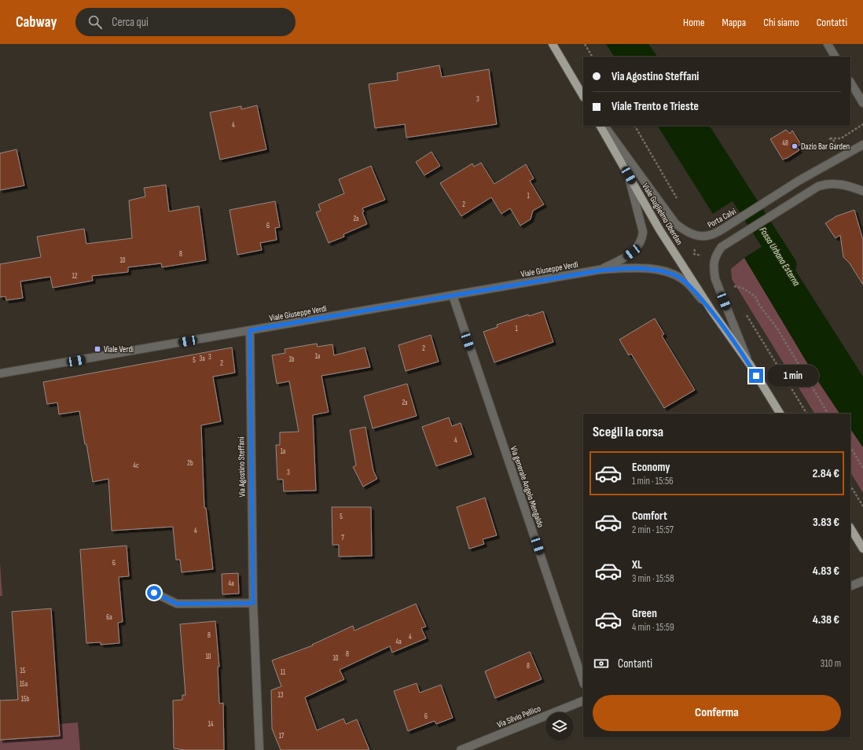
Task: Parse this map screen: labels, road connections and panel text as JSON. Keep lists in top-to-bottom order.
{
  "streets": {
    "main road": ["Viale Guglielmo Oberdan"],
    "street": [
      "Porta Calvi",
      "Viale Giuseppe Verdi",
      "Via Agostino Steffani",
      "Via generale Angelo Mengaldo",
      "Via Silvio Pellico"
    ]
  },
  "crossings": [
    ["Viale Guglielmo Oberdan", "Viale Giuseppe Verdi"],
    ["Viale Giuseppe Verdi", "Via Agostino Steffani"],
    ["Viale Giuseppe Verdi", "Via generale Angelo Mengaldo"]
  ],
  "water": ["Fossa Urbana Esterna"],
  "places": {
    "other": ["Dazio Bar Garden"],
    "transit": ["Viale Verdi"]
  },
  "house_numbers": [
    "3",
    "4",
    "48",
    "1",
    "2",
    "2a",
    "6",
    "8",
    "10",
    "12",
    "1",
    "2",
    "1a",
    "3",
    "3a",
    "1b",
    "5",
    "2",
    "2a",
    "4",
    "1a",
    "2b",
    "4c",
    "3",
    "5",
    "4",
    "7",
    "6",
    "4a",
    "6a",
    "8",
    "4",
    "4a",
    "8",
    "10",
    "10",
    "8",
    "15",
    "11",
    "15a",
    "13",
    "15b",
    "6",
    "14",
    "17"
  ],
  "page": {
    "header": "Cabway",
    "search": "Cerca qui",
    "nav": [
      "Home",
      "Mappa",
      "Chi siamo",
      "Contatti"
    ],
    "banner": ["Via Agostino Steffani", "Viale Trento e Trieste"],
    "bubble": "1 min",
    "heading": "Scegli la corsa",
    "list": [
      {
        "name": "Economy",
        "note": "1 min · 15:56",
        "value": "2.84 €"
      },
      {
        "name": "Comfort",
        "note": "2 min · 15:57",
        "value": "3.83 €"
      },
      {
        "name": "XL",
        "note": "3 min · 15:58",
        "value": "4.83 €"
      },
      {
        "name": "Green",
        "note": "4 min · 15:59",
        "value": "4.38 €"
      }
    ],
    "pay": ["Contanti", "310 m"],
    "buttons": "Conferma"
  }
}
